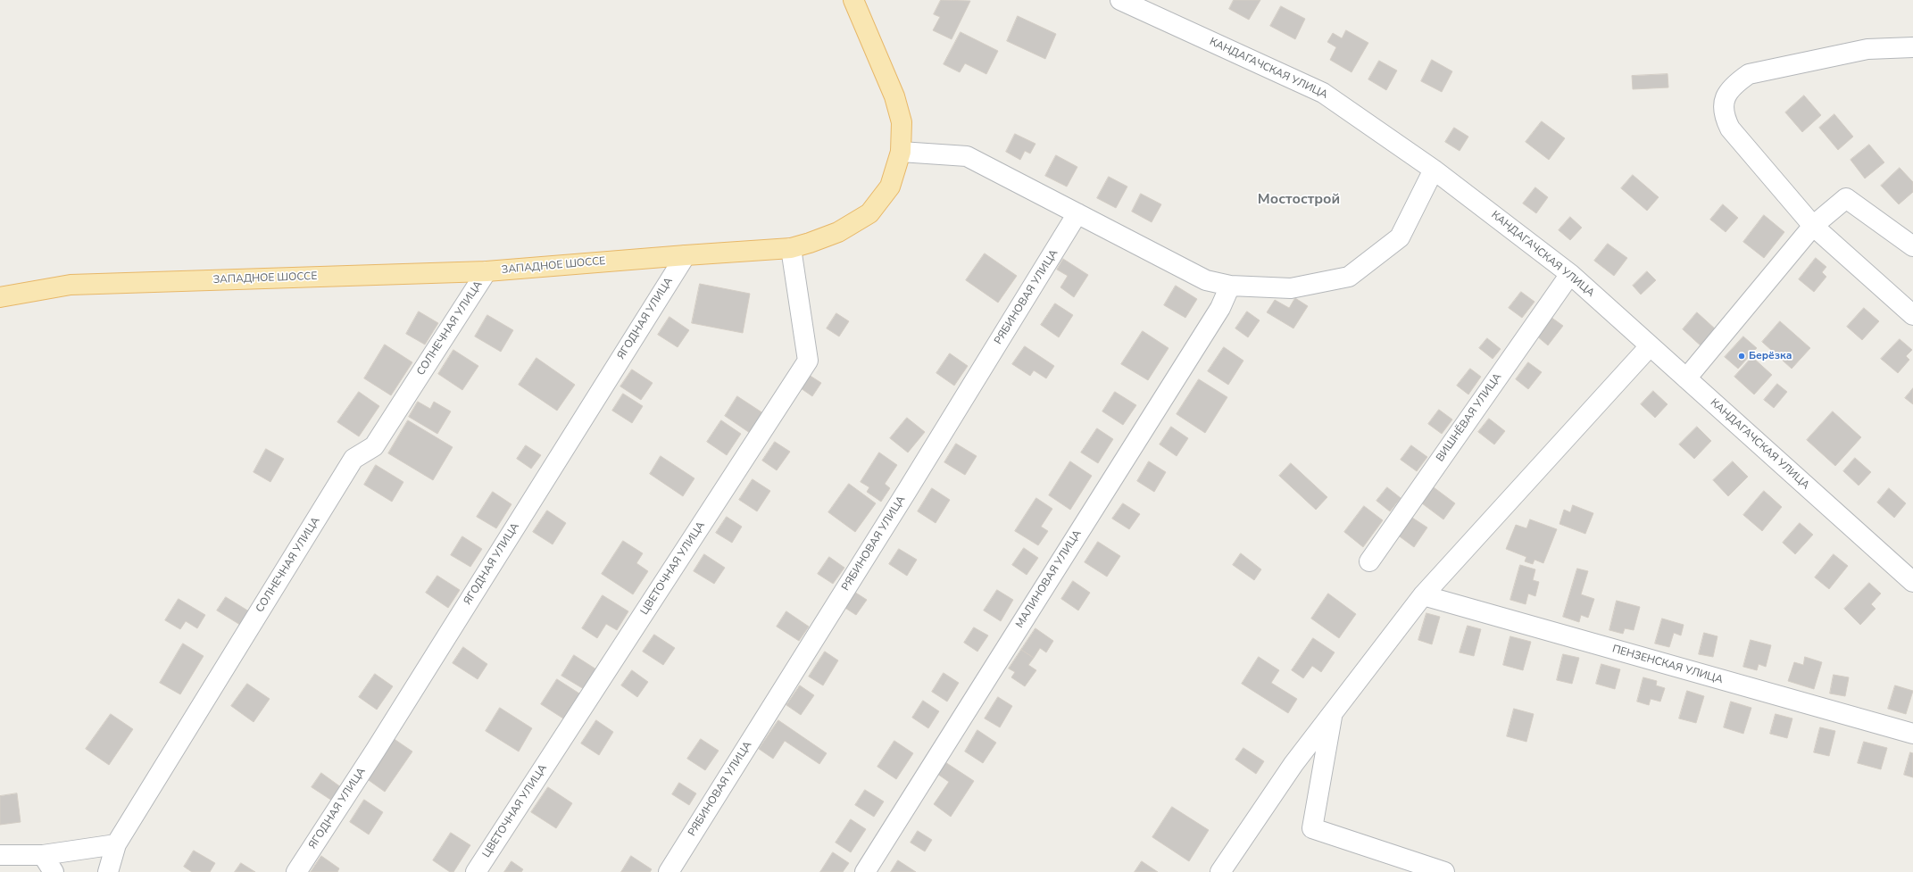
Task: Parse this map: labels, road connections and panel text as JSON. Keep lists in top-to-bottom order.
{
  "streets": {
    "main road": ["ЗАПАДНОЕ ШОССЕ"],
    "street": [
      "КАНДАГАЧСКАЯ УЛИЦА",
      "РЯБИНОВАЯ УЛИЦА",
      "ЯГОДНАЯ УЛИЦА",
      "СОЛНЕЧНАЯ УЛИЦА",
      "ВИШНЁВАЯ УЛИЦА",
      "ЦВЕТОЧНАЯ УЛИЦА",
      "МАЛИНОВАЯ УЛИЦА",
      "ПЕНЗЕНСКАЯ УЛИЦА"
    ]
  },
  "crossings": [
    ["КАНДАГАЧСКАЯ УЛИЦА", "ВИШНЁВАЯ УЛИЦА"],
    ["ЗАПАДНОЕ ШОССЕ", "ЯГОДНАЯ УЛИЦА"],
    ["ЗАПАДНОЕ ШОССЕ", "СОЛНЕЧНАЯ УЛИЦА"],
    ["ЗАПАДНОЕ ШОССЕ", "ЦВЕТОЧНАЯ УЛИЦА"]
  ],
  "districts": ["Мостострой"],
  "places": ["Берёзка"]
}
